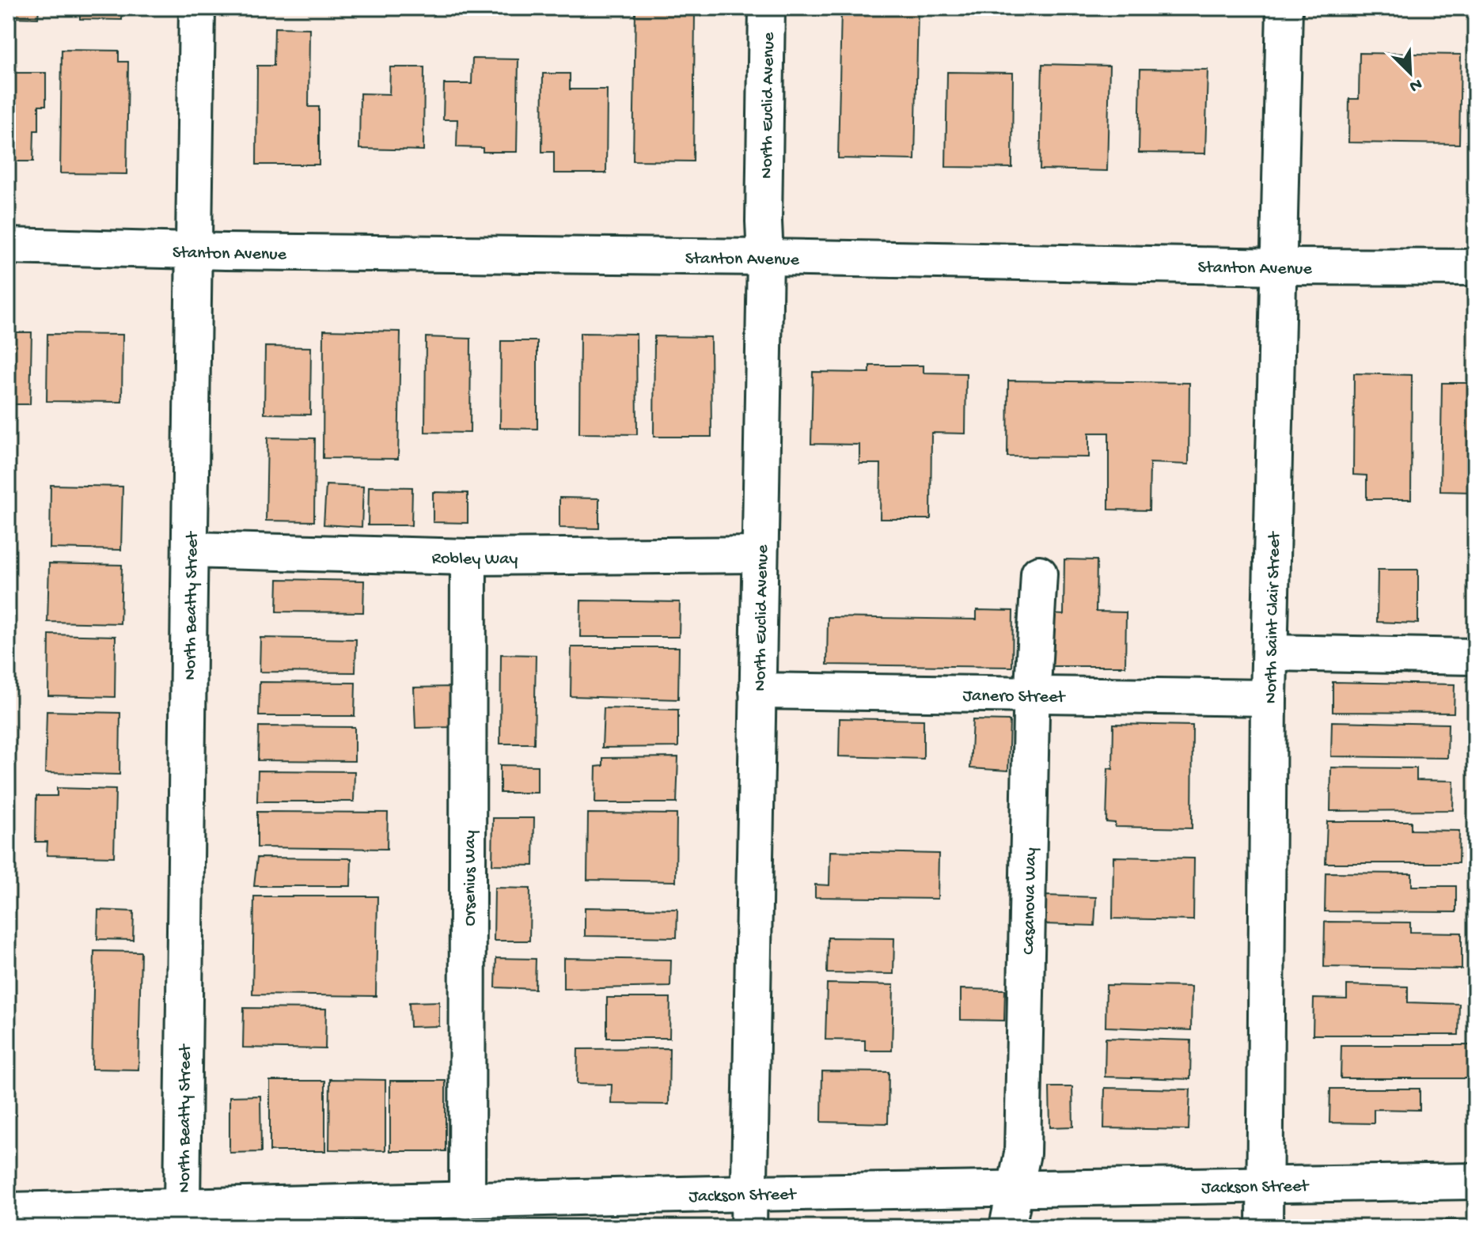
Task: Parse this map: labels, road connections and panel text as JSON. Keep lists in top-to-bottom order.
{
  "streets": {
    "street": [
      "North Euclid Avenue",
      "Stanton Avenue",
      "Robley Way",
      "North Beatty Street",
      "North Saint Clair Street",
      "Janero Street",
      "Orsenius Way",
      "Casanova Way",
      "Jackson Street"
    ]
  },
  "crossings": [
    ["North Euclid Avenue", "Stanton Avenue"],
    ["North Euclid Avenue", "Robley Way"],
    ["North Euclid Avenue", "Janero Street"],
    ["North Euclid Avenue", "Jackson Street"],
    ["Stanton Avenue", "North Beatty Street"],
    ["Stanton Avenue", "North Saint Clair Street"],
    ["Robley Way", "North Beatty Street"],
    ["Robley Way", "Orsenius Way"],
    ["North Beatty Street", "Jackson Street"],
    ["North Saint Clair Street", "Janero Street"],
    ["North Saint Clair Street", "Jackson Street"],
    ["Janero Street", "Casanova Way"],
    ["Orsenius Way", "Jackson Street"],
    ["Casanova Way", "Jackson Street"]
  ],
  "north": "bottom right"
}
